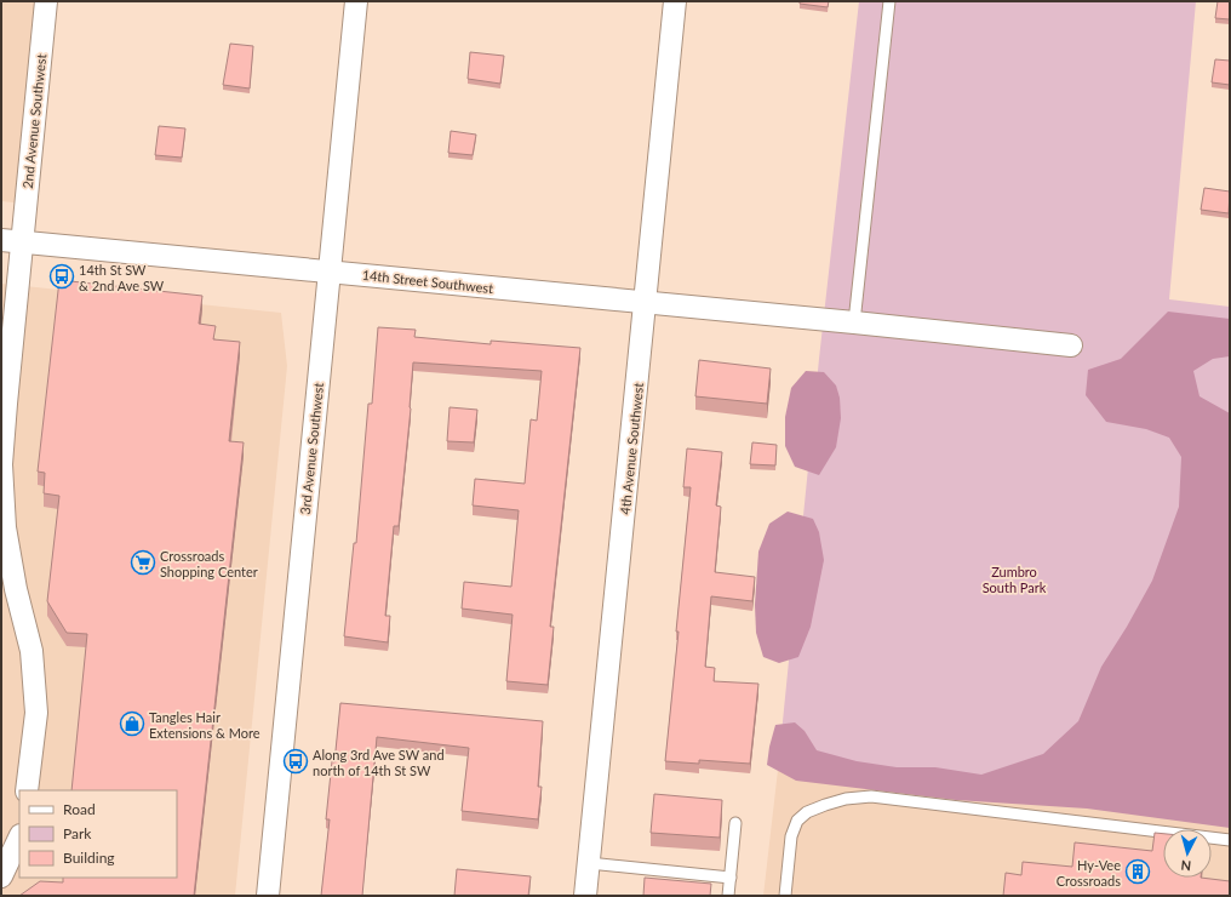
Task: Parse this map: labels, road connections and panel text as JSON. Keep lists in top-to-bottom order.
{
  "streets": {
    "street": [
      "2nd Avenue Southwest",
      "14th Street Southwest",
      "3rd Avenue Southwest",
      "4th Avenue Southwest"
    ]
  },
  "crossings": [
    ["2nd Avenue Southwest", "14th Street Southwest"],
    ["14th Street Southwest", "3rd Avenue Southwest"],
    ["14th Street Southwest", "4th Avenue Southwest"]
  ],
  "parks": ["Zumbro South Park"],
  "places": {
    "bus stop": ["14th St SW & 2nd Ave SW", "Along 3rd Ave SW and north of 14th St SW"],
    "supermarket": ["Crossroads Shopping Center"],
    "shop": ["Tangles Hair Extensions & More"],
    "building": ["Hy-Vee Crossroads"]
  },
  "legend": ["Road", "Park", "Building"],
  "north": "bottom"
}
